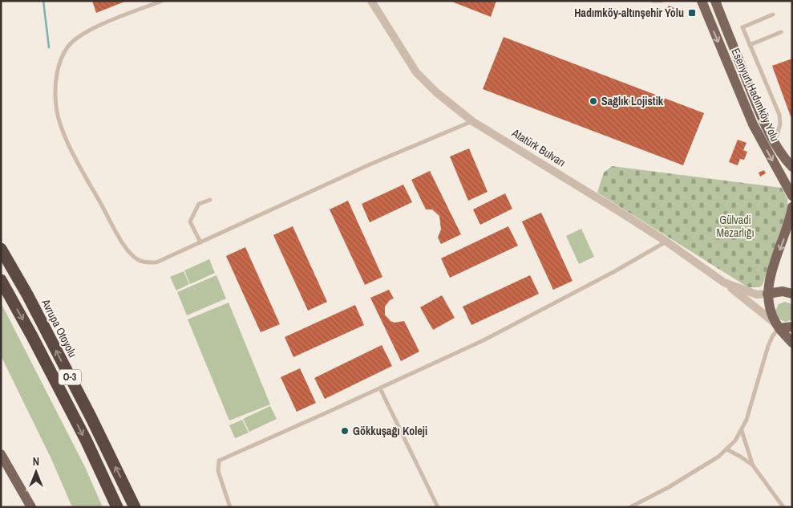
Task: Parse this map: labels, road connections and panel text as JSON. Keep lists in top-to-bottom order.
{
  "streets": {
    "highway": ["Avrupa Otoyolu", "O-3"],
    "main road": ["Esenyurt Hadımköy Yolu", "Atatürk Bulvarı"]
  },
  "parks": ["Gülvadi Mezarlığı"],
  "places": {
    "transit": ["Hadımköy-altınşehir Yolu"],
    "other": ["Sağlık Lojistik", "Gökkuşağı Koleji"]
  },
  "north": "top"
}
